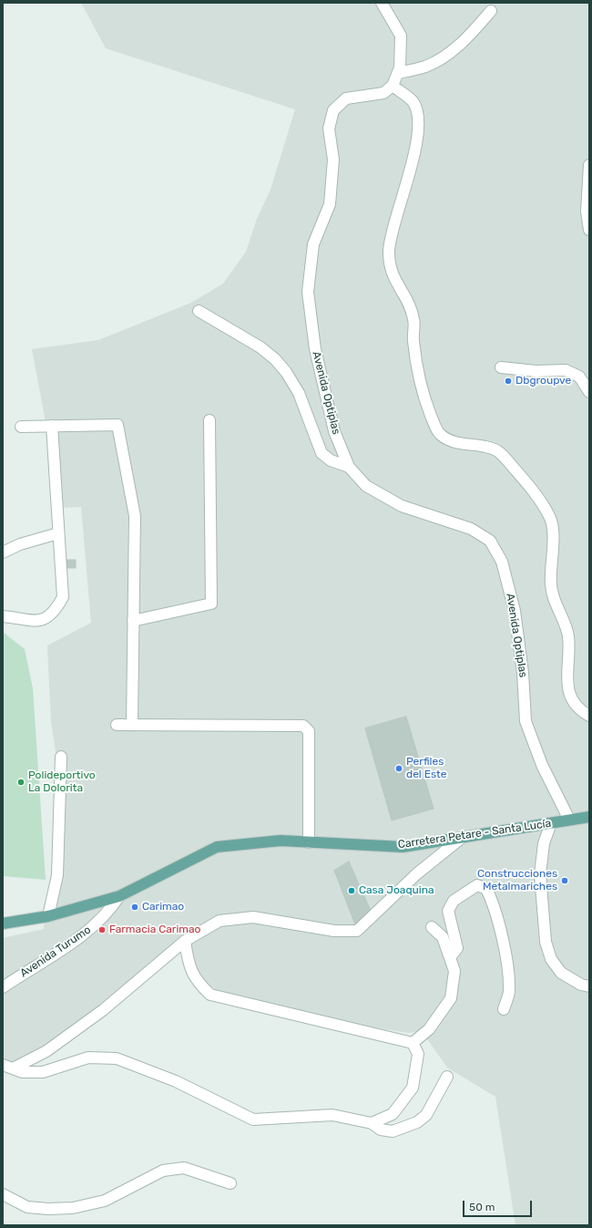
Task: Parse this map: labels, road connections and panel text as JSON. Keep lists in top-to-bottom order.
{
  "streets": {
    "main road": ["Carretera Petare - Santa Lucía"],
    "street": ["Avenida Optiplas", "Avenida Turumo"]
  },
  "crossings": [
    ["Avenida Optiplas", "Carretera Petare - Santa Lucía"],
    ["Carretera Petare - Santa Lucía", "Avenida Turumo"]
  ],
  "places": [
    "Dbgroupve",
    "Perfiles del Este",
    "Polideportivo La Dolorita",
    "Construcciones Metalmariches",
    "Casa Joaquina",
    "Carimao",
    "Farmacia Carimao"
  ],
  "scale_bar": "50 m"
}
